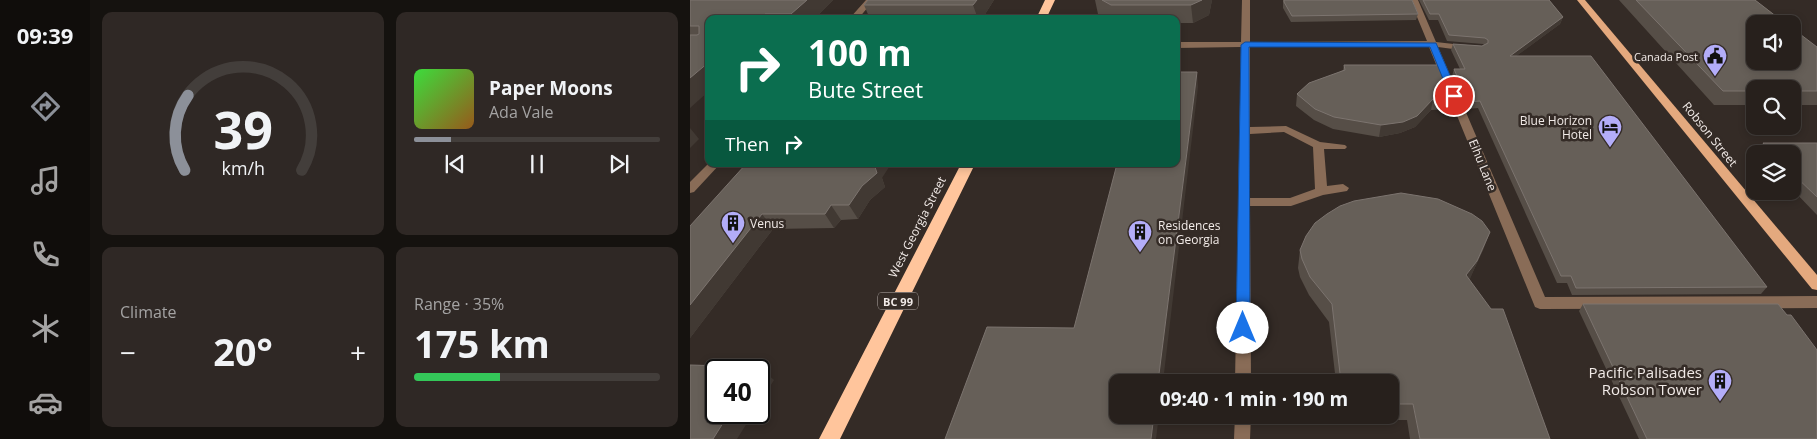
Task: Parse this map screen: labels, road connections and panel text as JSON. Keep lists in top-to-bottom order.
{
  "streets": {
    "highway": ["West Georgia Street", "BC 99"],
    "main road": ["Robson Street"],
    "street": ["Eihu Lane"]
  },
  "places": {
    "public building": ["Canada Post"],
    "hotel": ["Blue Horizon Hotel"],
    "building": ["Venus", "Residences on Georgia", "Pacific Palisades Robson Tower"]
  },
  "page": {
    "tabs": "09:39",
    "turn": ["100 m", "Bute Street"],
    "song": ["Paper Moons", "Ada Vale"],
    "then": "Then",
    "tile": [
      "Climate",
      ["Range · 35%", "175 km"]
    ],
    "heat": ["−", "20°", "+"],
    "limit": "40",
    "trip": "09:40 · 1 min · 190 m",
    "gauge": ["39", "km/h"]
  }
}
